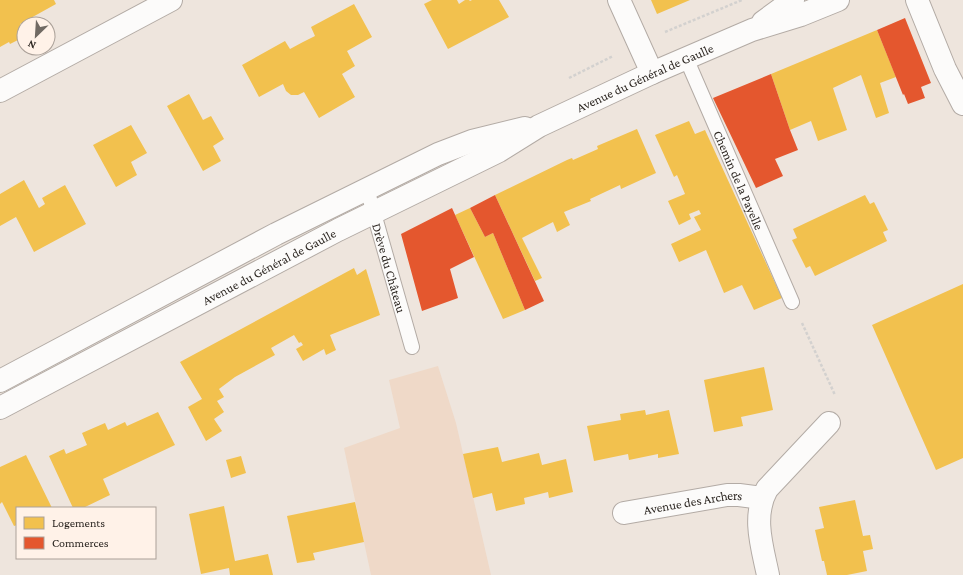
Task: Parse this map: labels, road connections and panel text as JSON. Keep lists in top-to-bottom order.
{
  "streets": {
    "main road": ["Avenue du Général de Gaulle", "Avenue des Archers"],
    "lane": ["Chemin de la Payelle", "Drève du Château"]
  },
  "crossings": [
    ["Avenue du Général de Gaulle", "Chemin de la Payelle"],
    ["Avenue du Général de Gaulle", "Drève du Château"]
  ],
  "legend": ["Logements", "Commerces"],
  "north": "bottom left"
}
